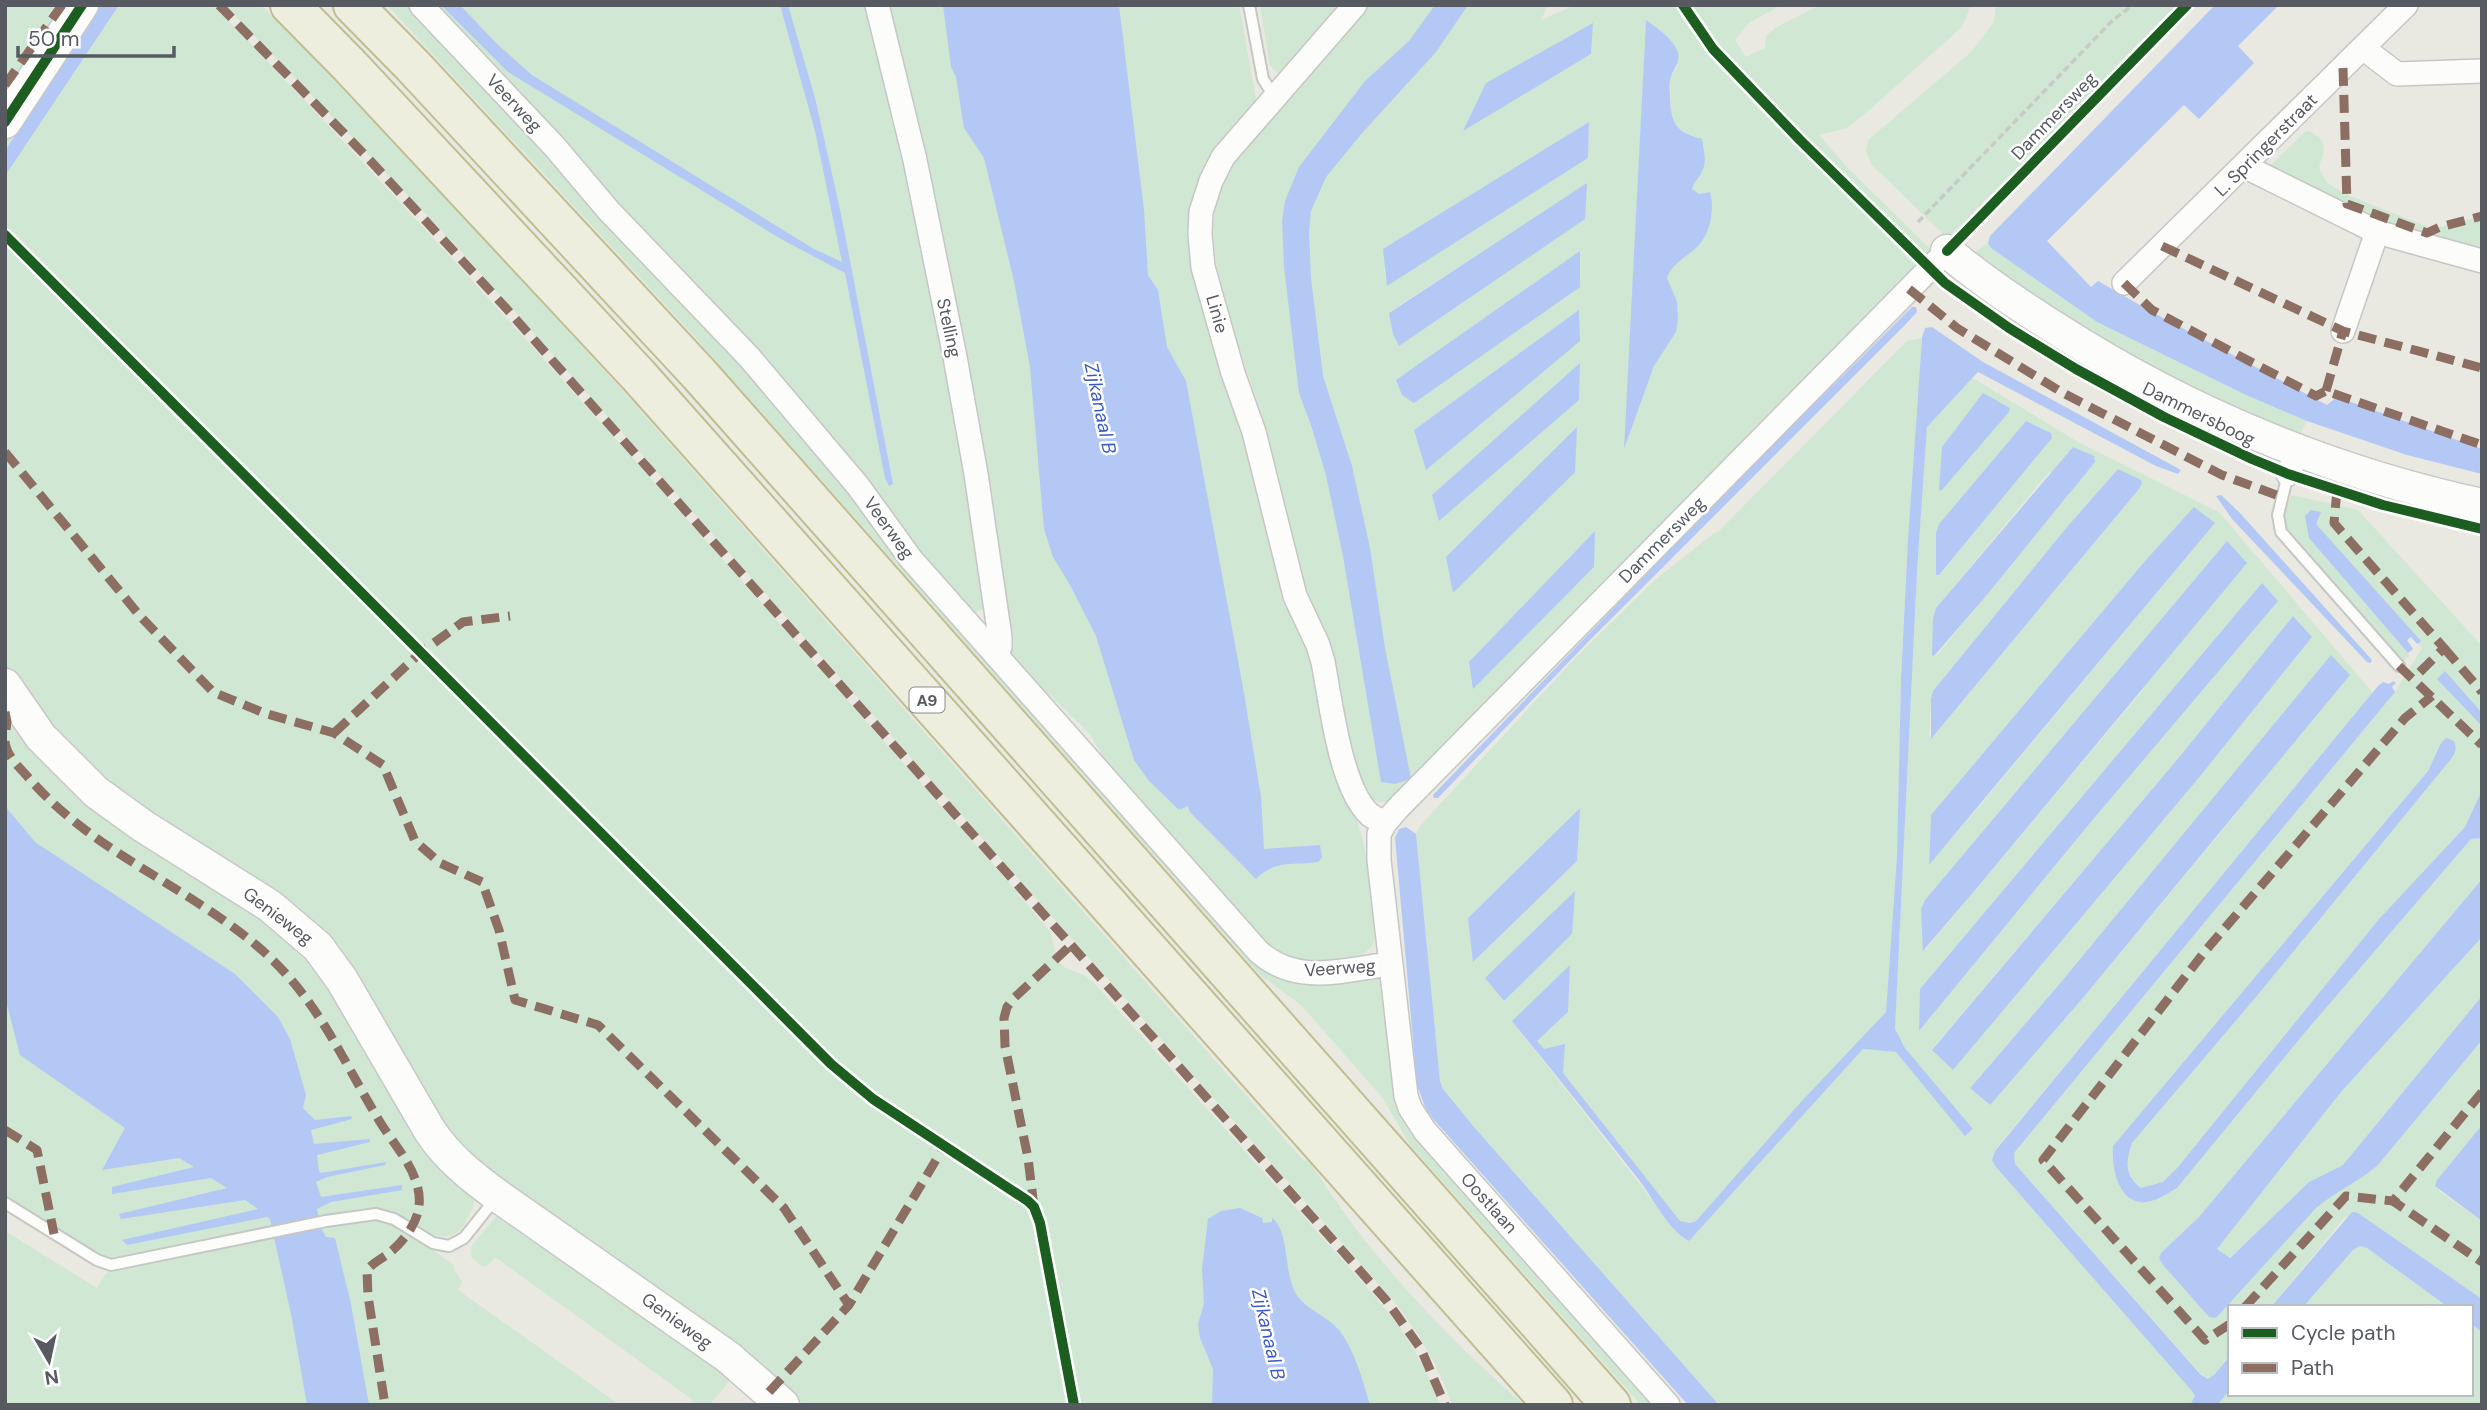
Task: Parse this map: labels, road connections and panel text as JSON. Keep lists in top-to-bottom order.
{
  "streets": {
    "highway": ["A9"],
    "street": [
      "Veerweg",
      "Dammersweg",
      "L. Springerstraat",
      "Linie",
      "Stelling",
      "Dammersboog",
      "Genieweg",
      "Oostlaan"
    ]
  },
  "crossings": [
    ["Veerweg", "Stelling"],
    ["Veerweg", "Oostlaan"],
    ["Dammersweg", "Linie"],
    ["Dammersweg", "Dammersboog"]
  ],
  "water": ["Zijkanaal B"],
  "legend": ["Cycle path", "Path"],
  "scale_bar": "50 m",
  "north": "bottom"
}
